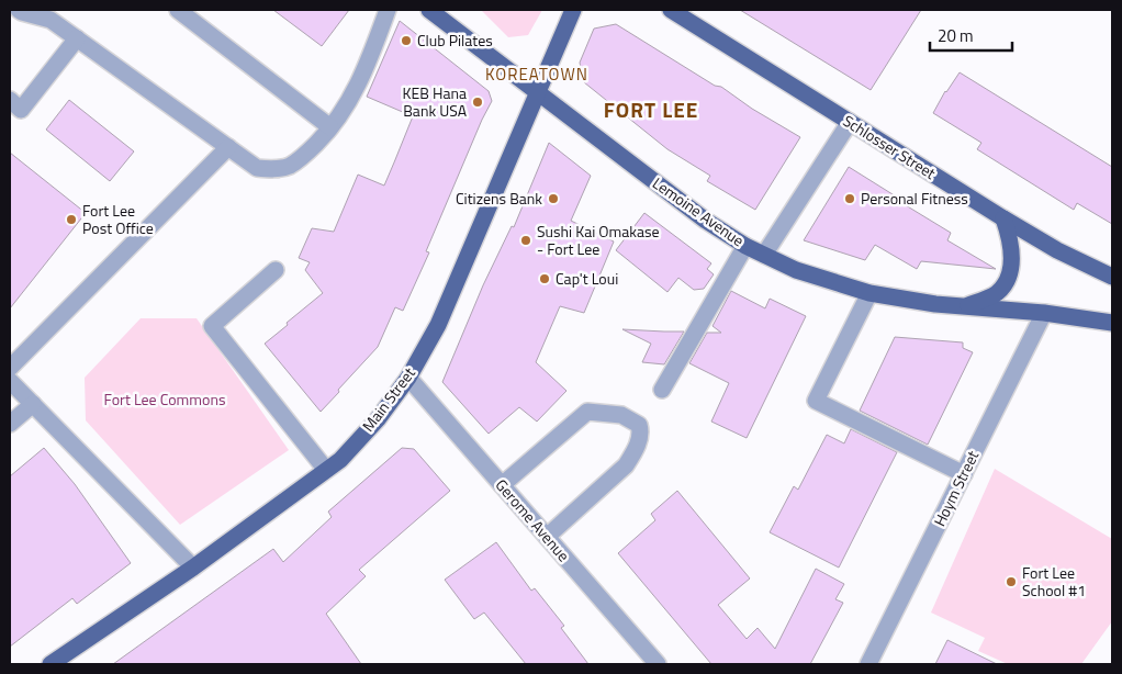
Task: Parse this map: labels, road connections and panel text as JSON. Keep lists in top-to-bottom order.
{
  "streets": {
    "main road": ["Schlosser Street", "Lemoine Avenue", "Main Street"],
    "street": ["Hoym Street", "Gerome Avenue"]
  },
  "crossings": [
    ["Lemoine Avenue", "Main Street"],
    ["Lemoine Avenue", "Hoym Street"],
    ["Main Street", "Gerome Avenue"]
  ],
  "districts": ["KOREATOWN", "FORT LEE"],
  "parks": ["Fort Lee Commons"],
  "places": [
    "Club Pilates",
    "KEB Hana Bank USA",
    "Citizens Bank",
    "Personal Fitness",
    "Fort Lee Post Office",
    "Sushi Kai Omakase - Fort Lee",
    "Cap't Loui",
    "Fort Lee School #1"
  ],
  "scale_bar": "20 m"
}
